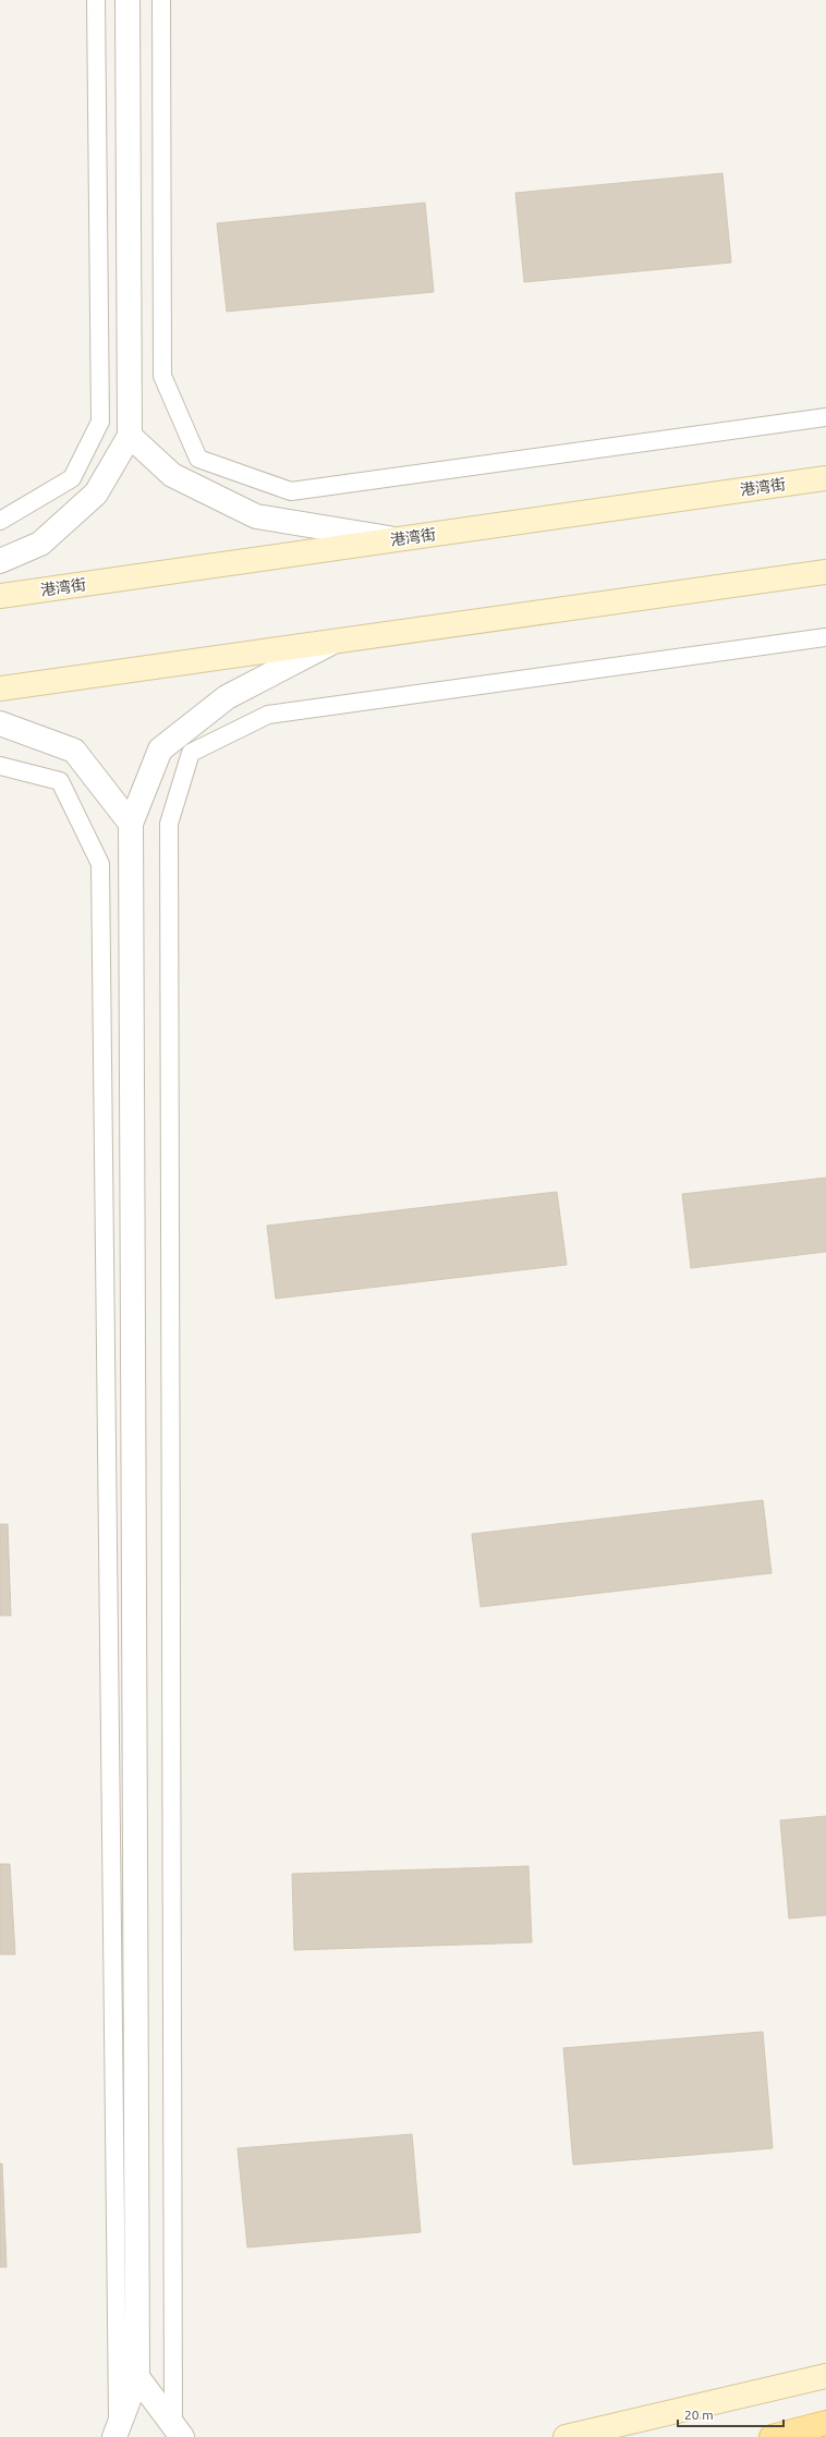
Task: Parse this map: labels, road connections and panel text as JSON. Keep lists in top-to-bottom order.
{
  "streets": {
    "street": ["港湾街"]
  },
  "scale_bar": "20 m"
}
